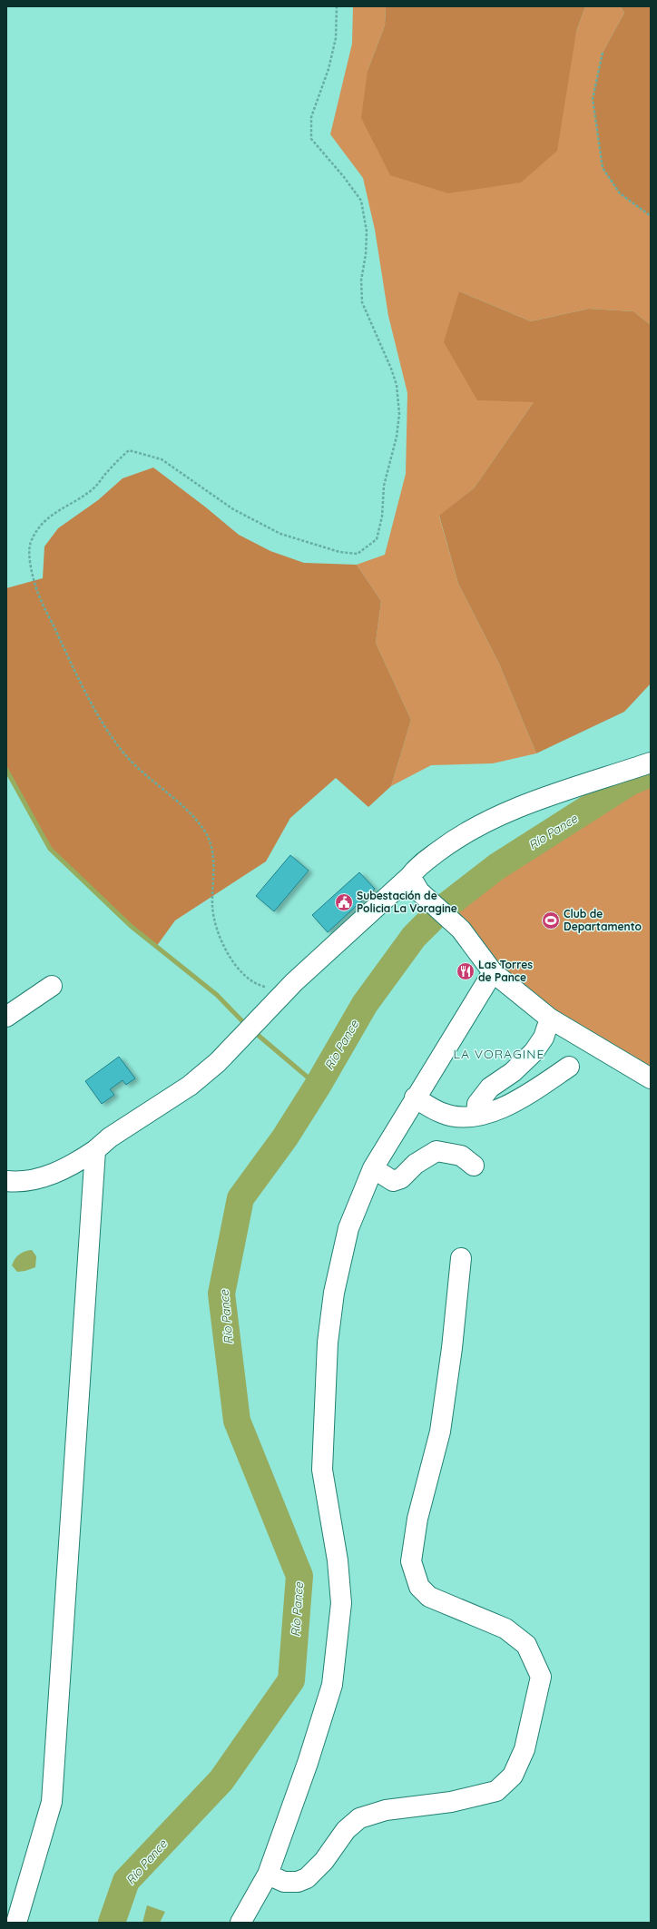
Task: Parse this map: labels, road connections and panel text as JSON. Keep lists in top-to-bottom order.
{
  "districts": ["LA VORAGINE"],
  "water": ["Río Pance"],
  "places": {
    "public building": ["Subestación de Policia La Voragine"],
    "sports": ["Club de Departamento"],
    "restaurant": ["Las Torres de Pance"]
  }
}
